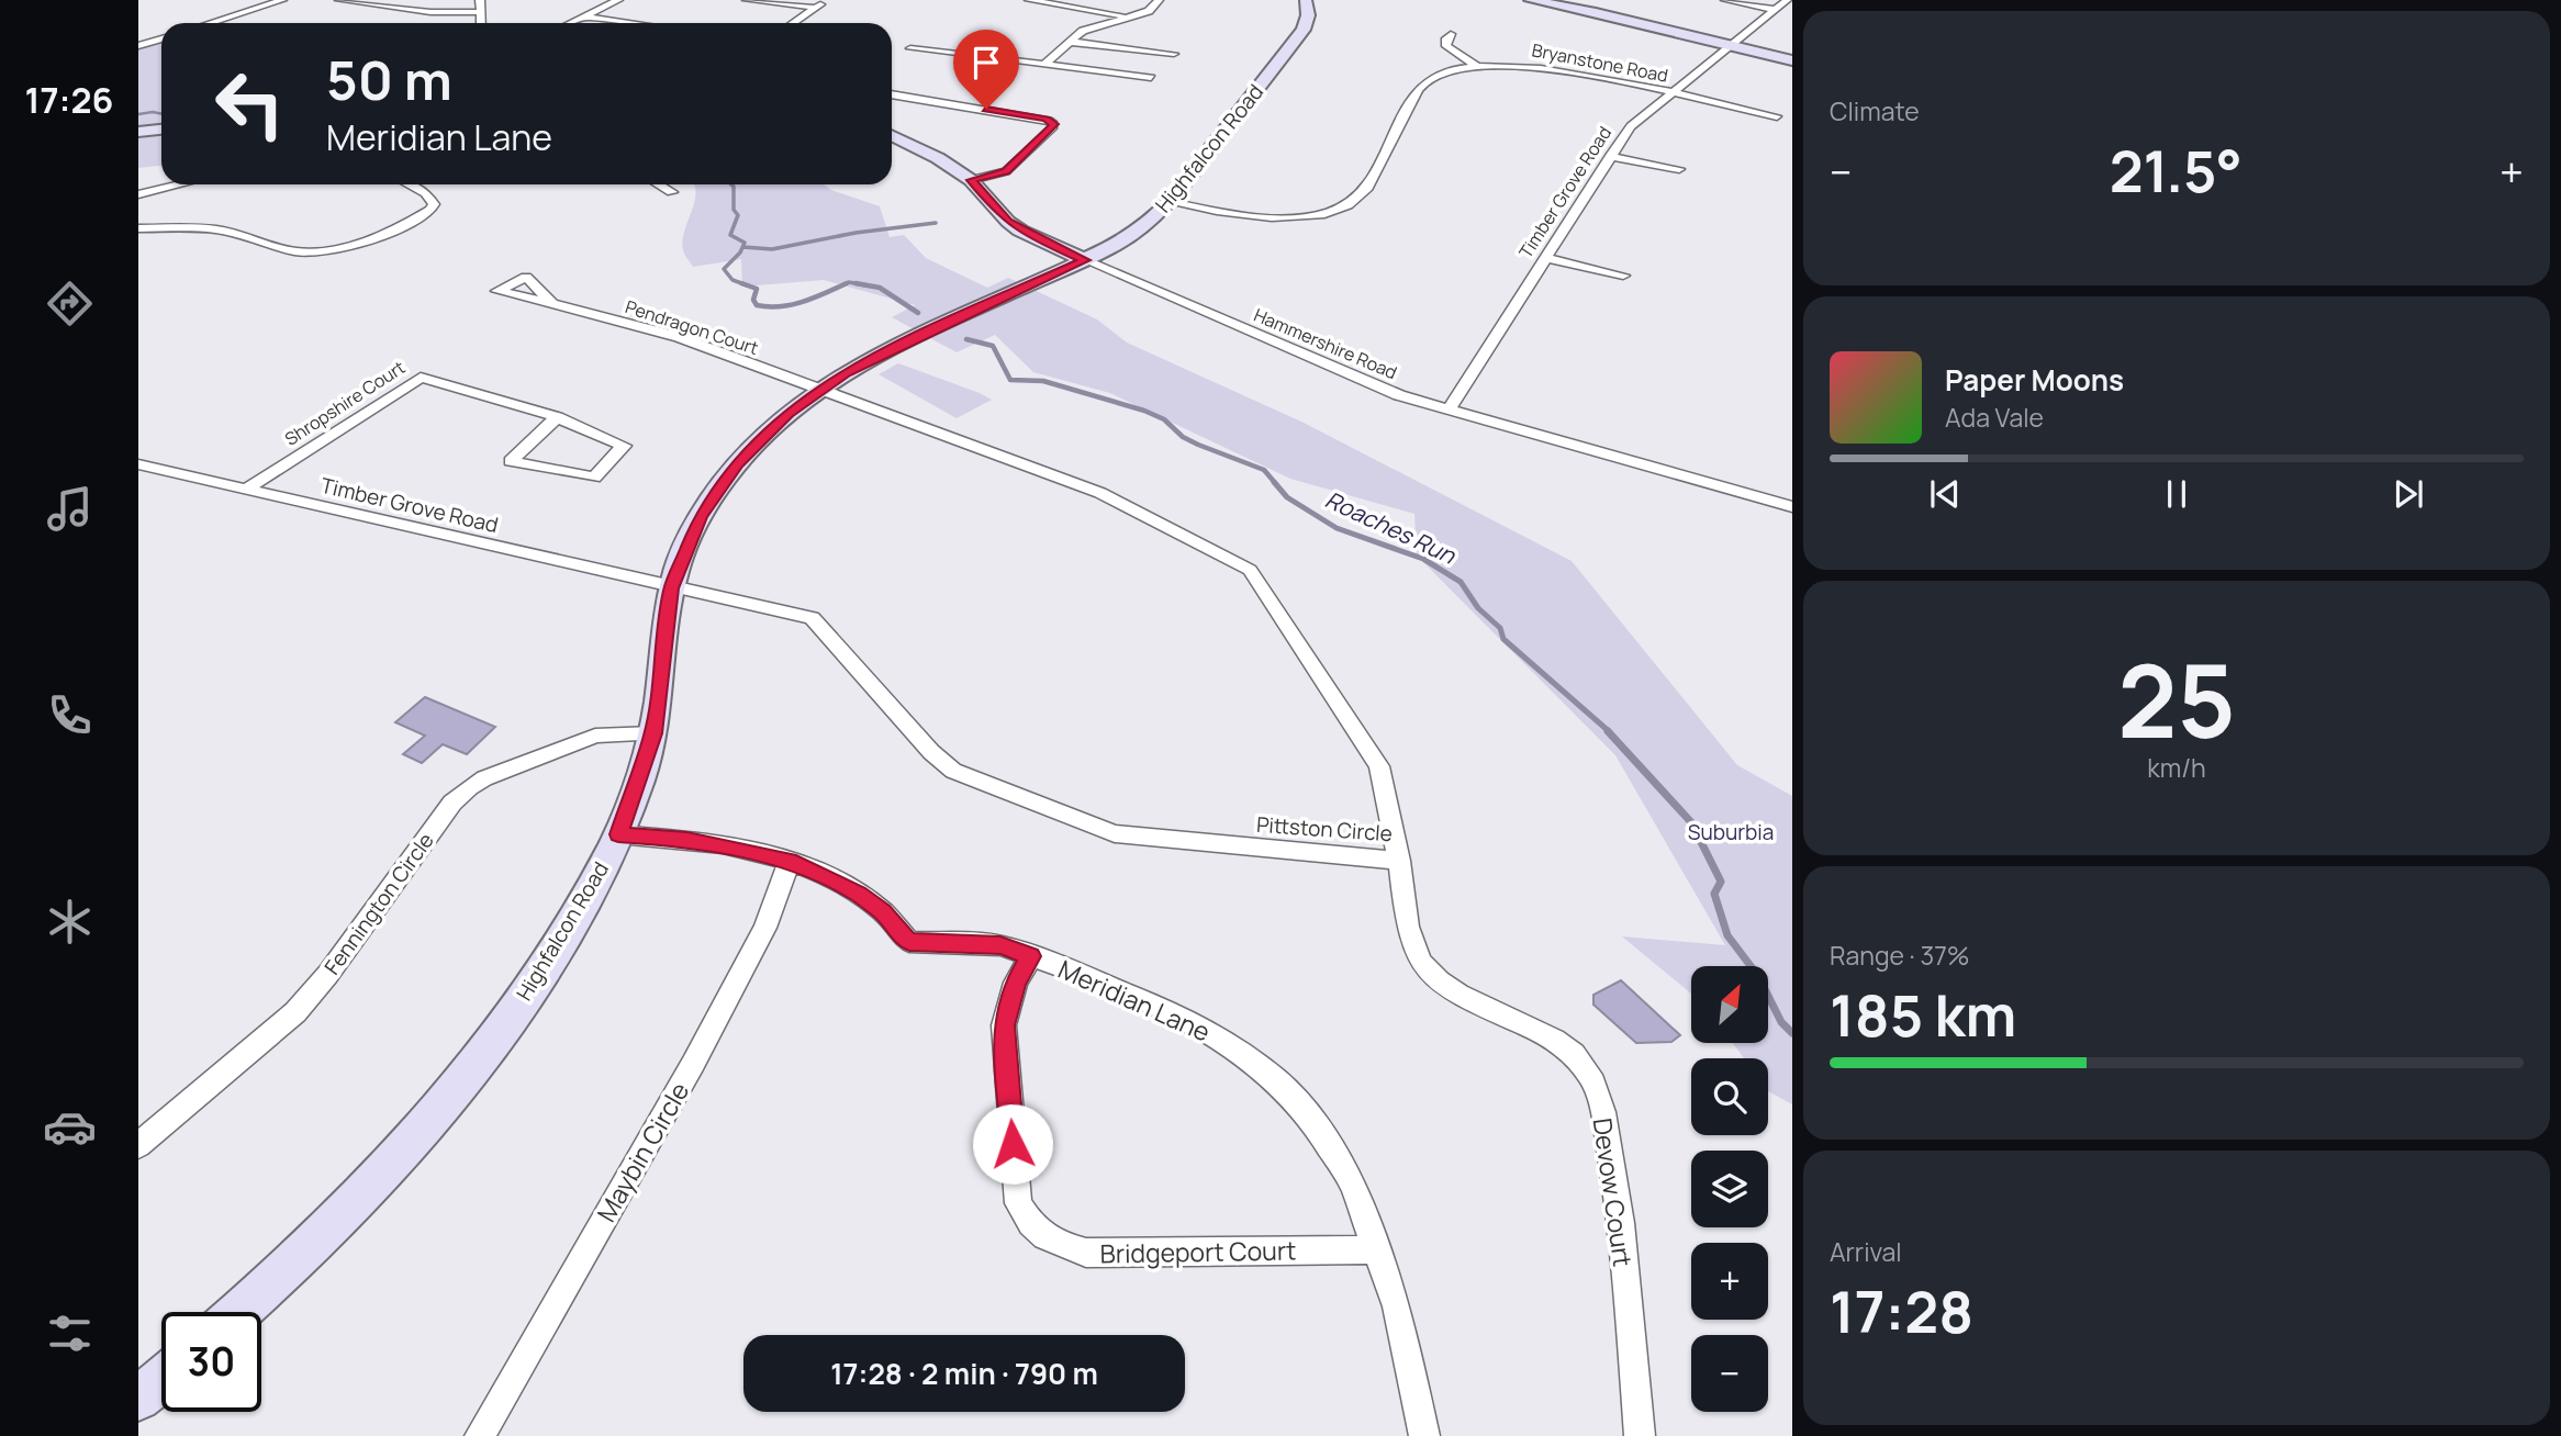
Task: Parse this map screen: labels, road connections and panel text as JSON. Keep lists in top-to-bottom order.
{
  "streets": {
    "street": [
      "Bryanstone Road",
      "Highfalcon Road",
      "Timber Grove Road",
      "Pendragon Court",
      "Hammershire Road",
      "Shropshire Court",
      "Pittston Circle",
      "Fennington Circle",
      "Meridian Lane",
      "Maybin Circle",
      "Devow Court",
      "Bridgeport Court"
    ]
  },
  "crossings": [
    ["Bryanstone Road", "Highfalcon Road"],
    ["Bryanstone Road", "Timber Grove Road"],
    ["Highfalcon Road", "Timber Grove Road"],
    ["Highfalcon Road", "Pendragon Court"],
    ["Highfalcon Road", "Hammershire Road"],
    ["Highfalcon Road", "Pittston Circle"],
    ["Highfalcon Road", "Fennington Circle"],
    ["Highfalcon Road", "Meridian Lane"],
    ["Timber Grove Road", "Hammershire Road"],
    ["Timber Grove Road", "Shropshire Court"],
    ["Timber Grove Road", "Pittston Circle"],
    ["Pendragon Court", "Pittston Circle"],
    ["Pittston Circle", "Devow Court"],
    ["Meridian Lane", "Maybin Circle"],
    ["Meridian Lane", "Bridgeport Court"]
  ],
  "water": ["Roaches Run"],
  "parks": ["Suburbia"],
  "north": "top right",
  "page": {
    "tabs": "17:26",
    "tile": [
      "Climate",
      ["25", "km/h"],
      ["Range · 37%", "185 km"],
      ["Arrival", "17:28"]
    ],
    "turn": ["50 m", "Meridian Lane"],
    "heat": ["−", "21.5°", "+"],
    "song": ["Paper Moons", "Ada Vale"],
    "map_buttons": ["+", "−"],
    "limit": "30",
    "trip": "17:28 · 2 min · 790 m"
  }
}
